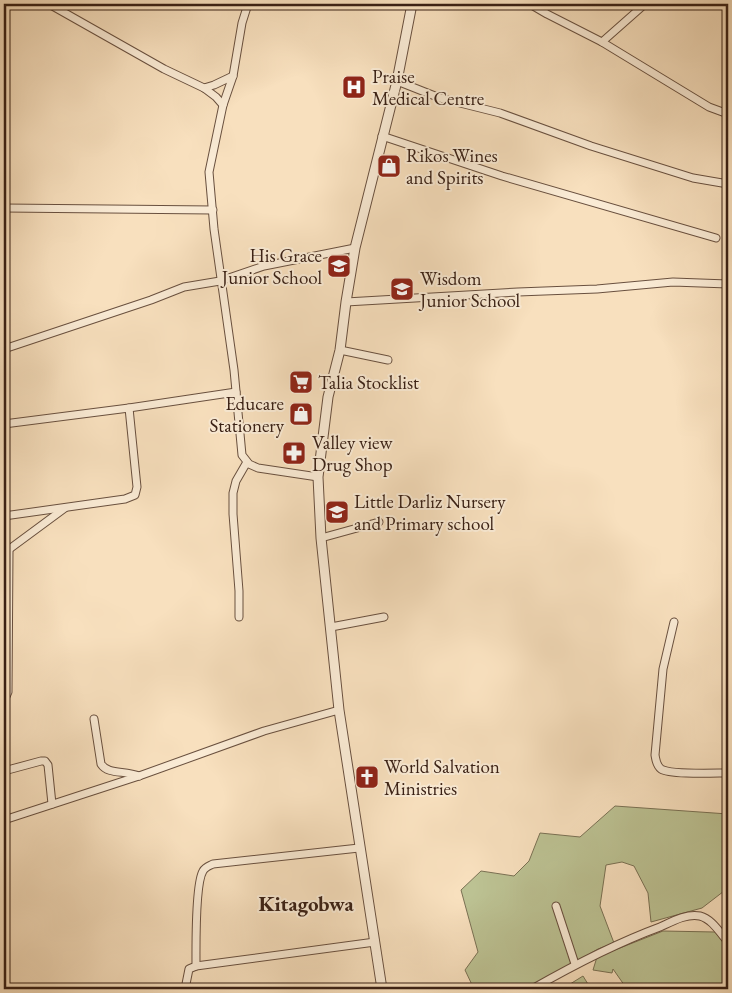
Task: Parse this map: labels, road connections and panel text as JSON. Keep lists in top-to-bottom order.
{
  "districts": ["Kitagobwa"],
  "places": {
    "hospital": ["Praise Medical Centre"],
    "shop": ["Rikos Wines and Spirits", "Educare Stationery"],
    "school or university": ["His Grace Junior School", "Wisdom Junior School", "Little Darliz Nursery and Primary school"],
    "supermarket": ["Talia Stocklist"],
    "pharmacy": ["Valley view Drug Shop"],
    "church": ["World Salvation Ministries"]
  }
}
